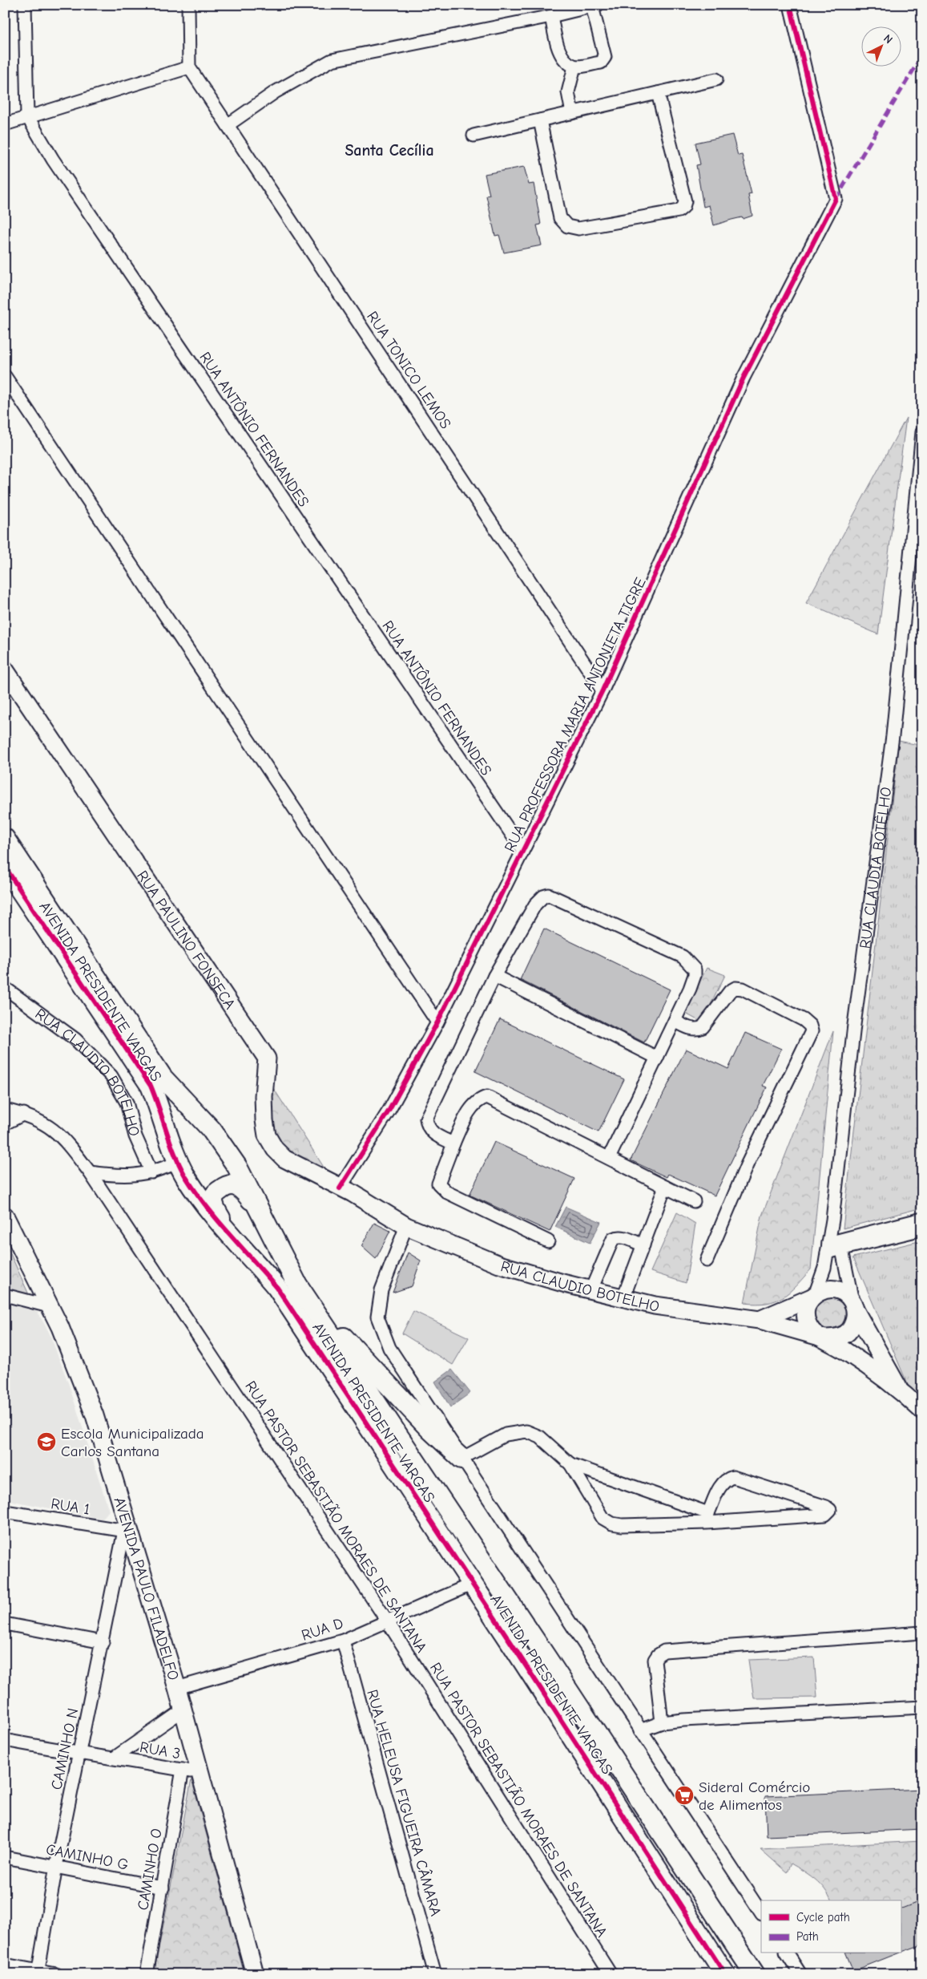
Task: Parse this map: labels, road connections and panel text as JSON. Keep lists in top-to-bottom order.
{
  "streets": {
    "main road": ["AVENIDA PRESIDENTE VARGAS"],
    "street": [
      "RUA TONICO LEMOS",
      "RUA ANTÔNIO FERNANDES",
      "RUA PROFESSORA MARIA ANTONIETA TIGRE",
      "RUA CLÁUDIA BOTÊLHO",
      "RUA PAULINO FONSECA",
      "RUA CLAUDIO BOTELHO",
      "RUA 1",
      "RUA PASTOR SEBASTIÃO MORAES DE SANTANA",
      "AVENIDA PAULO FILADELFO",
      "RUA D",
      "CAMINHO N",
      "RUA 3",
      "RUA HELEUSA FIGUEIRA CÂMARA",
      "CAMINHO G",
      "CAMINHO O"
    ]
  },
  "crossings": [
    ["RUA TONICO LEMOS", "RUA PROFESSORA MARIA ANTONIETA TIGRE"],
    ["RUA ANTÔNIO FERNANDES", "RUA PROFESSORA MARIA ANTONIETA TIGRE"],
    ["RUA PROFESSORA MARIA ANTONIETA TIGRE", "RUA PAULINO FONSECA"],
    ["RUA PROFESSORA MARIA ANTONIETA TIGRE", "RUA CLAUDIO BOTELHO"],
    ["RUA CLÁUDIA BOTÊLHO", "RUA CLAUDIO BOTELHO"],
    ["RUA PAULINO FONSECA", "RUA CLAUDIO BOTELHO"],
    ["AVENIDA PRESIDENTE VARGAS", "RUA D"],
    ["RUA 1", "AVENIDA PAULO FILADELFO"],
    ["RUA 1", "CAMINHO N"],
    ["RUA PASTOR SEBASTIÃO MORAES DE SANTANA", "RUA D"],
    ["AVENIDA PAULO FILADELFO", "RUA D"],
    ["AVENIDA PAULO FILADELFO", "CAMINHO N"],
    ["AVENIDA PAULO FILADELFO", "RUA 3"],
    ["RUA D", "RUA HELEUSA FIGUEIRA CÂMARA"],
    ["CAMINHO N", "RUA 3"],
    ["CAMINHO N", "CAMINHO G"],
    ["RUA 3", "CAMINHO O"],
    ["CAMINHO G", "CAMINHO O"]
  ],
  "districts": ["Santa Cecília"],
  "places": {
    "school or university": ["Escola Municipalizada Carlos Santana"],
    "supermarket": ["Sideral Comércio de Alimentos"]
  },
  "legend": ["Cycle path", "Path"],
  "north": "top right"
}
